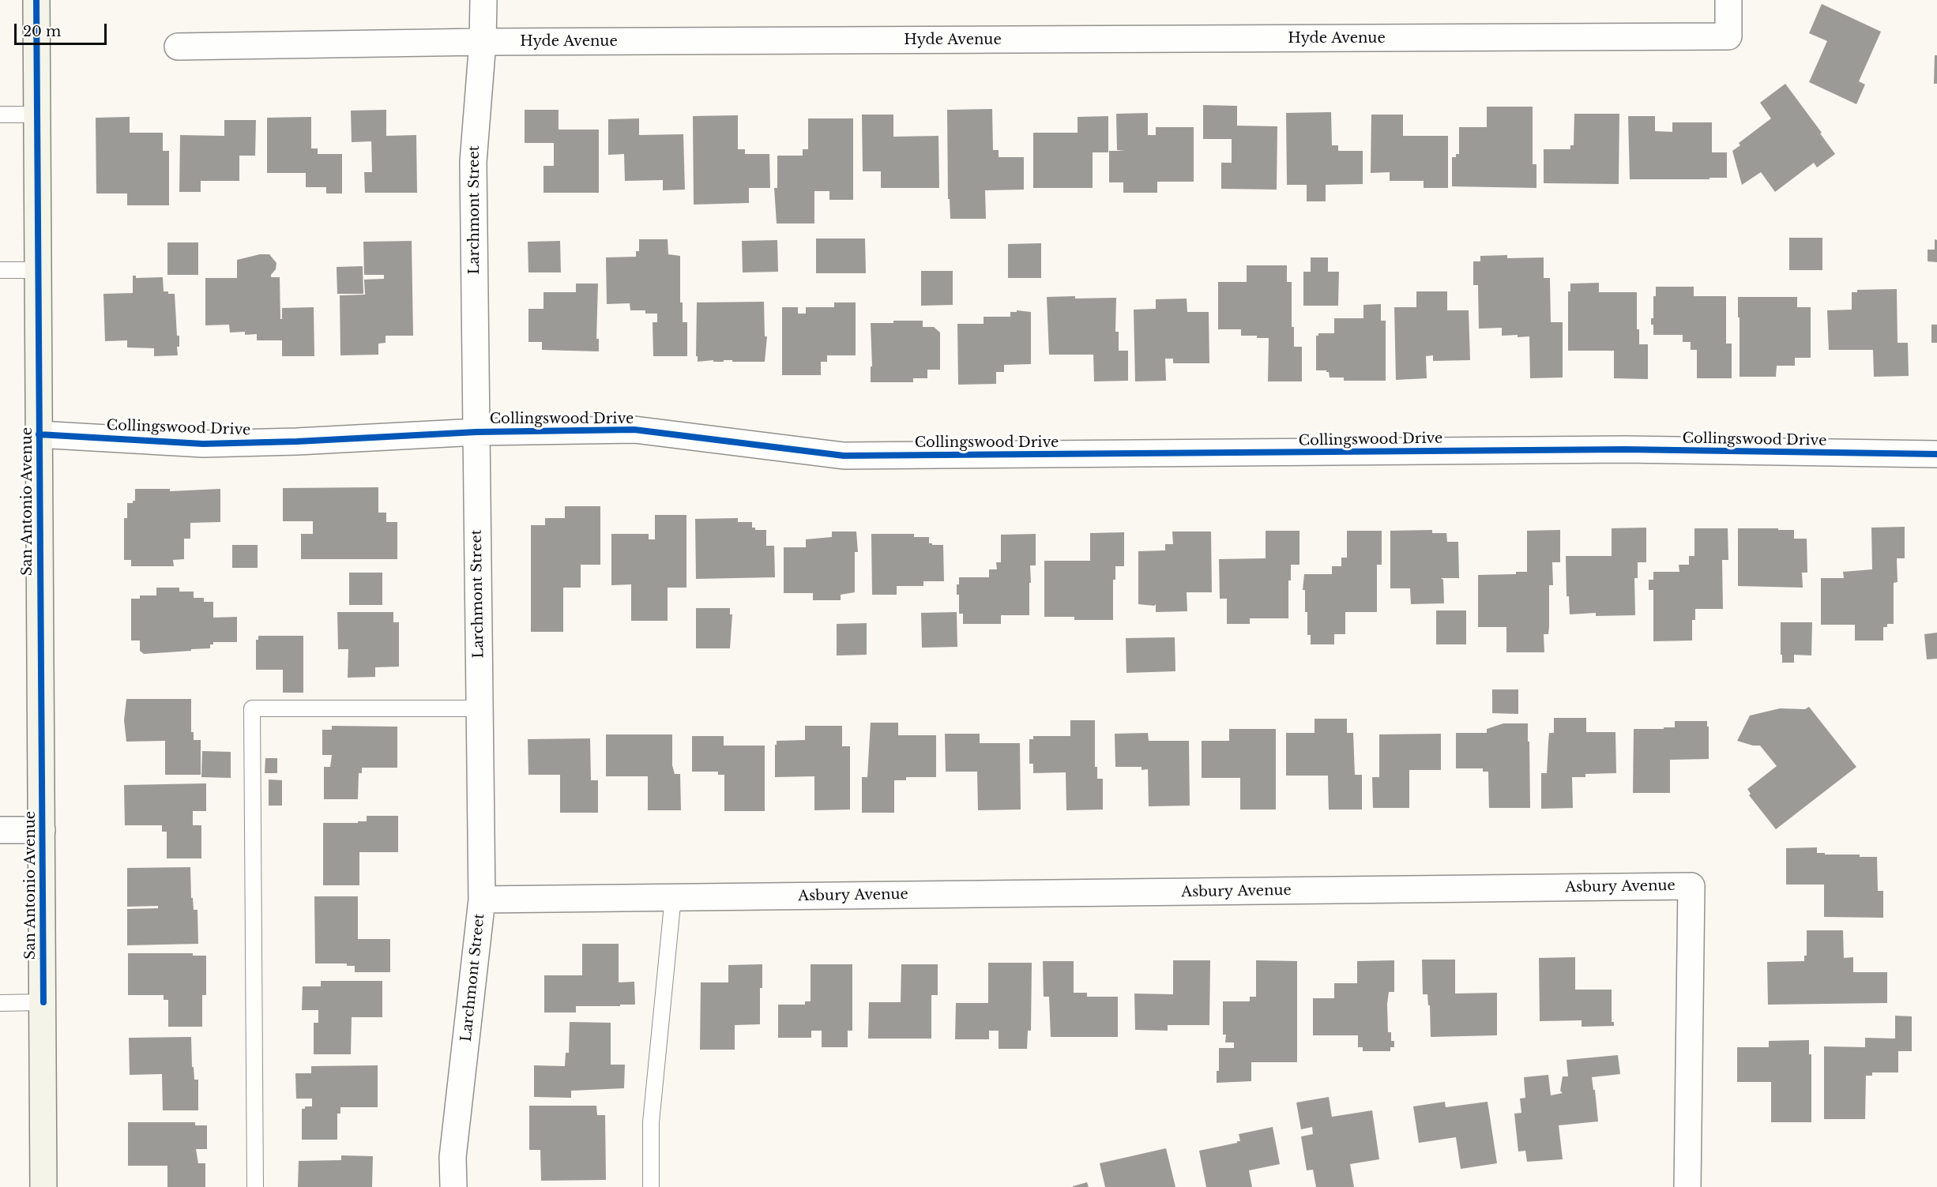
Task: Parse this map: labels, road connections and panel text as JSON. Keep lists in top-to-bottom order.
{
  "streets": {
    "main road": ["San Antonio Avenue"],
    "street": [
      "Hyde Avenue",
      "Larchmont Street",
      "Collingswood Drive",
      "Asbury Avenue"
    ]
  },
  "crossings": [
    ["Hyde Avenue", "Larchmont Street"],
    ["Larchmont Street", "Collingswood Drive"],
    ["Larchmont Street", "Asbury Avenue"],
    ["Collingswood Drive", "San Antonio Avenue"]
  ],
  "scale_bar": "20 m"
}
